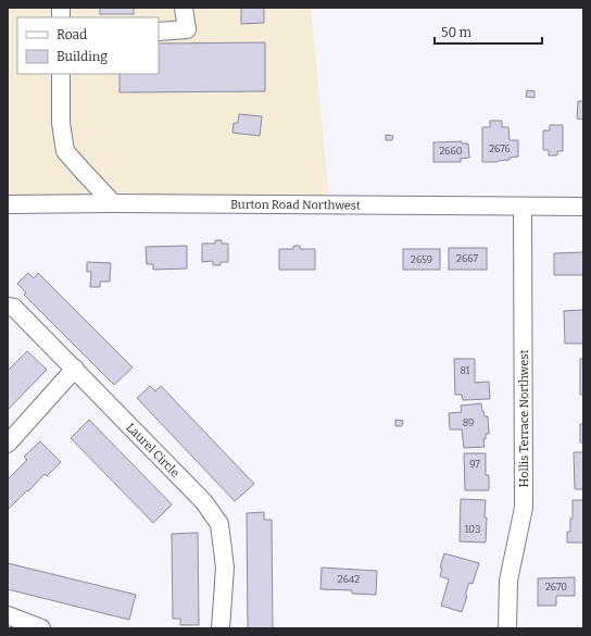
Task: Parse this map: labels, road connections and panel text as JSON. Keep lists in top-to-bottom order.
{
  "streets": {
    "street": ["Burton Road Northwest", "Hollis Terrace Northwest", "Laurel Circle"]
  },
  "crossings": [
    ["Burton Road Northwest", "Hollis Terrace Northwest"]
  ],
  "house_numbers": [
    "2676",
    "2660",
    "2667",
    "2659",
    "81",
    "89",
    "97",
    "103",
    "2642",
    "2670"
  ],
  "legend": ["Road", "Building"],
  "scale_bar": "50 m"
}
